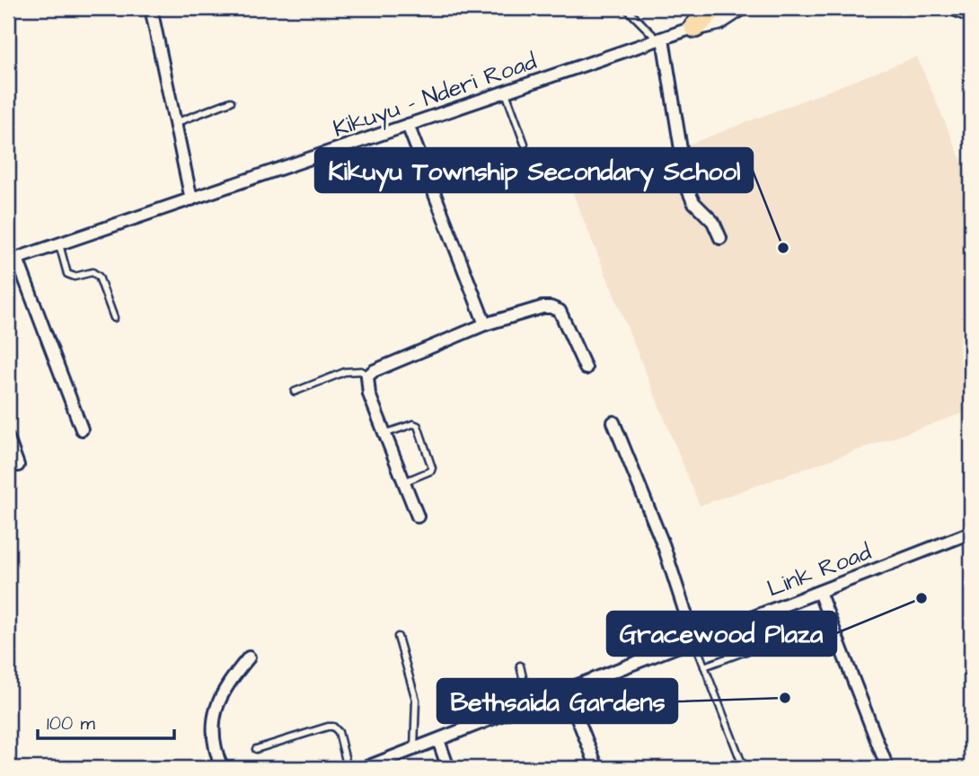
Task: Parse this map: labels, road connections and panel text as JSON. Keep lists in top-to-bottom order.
{
  "streets": {
    "street": ["Kikuyu - Nderi Road", "Link Road"]
  },
  "places": ["Kikuyu Township Secondary School", "Gracewood Plaza", "Bethsaida Gardens"],
  "scale_bar": "100 m"
}
